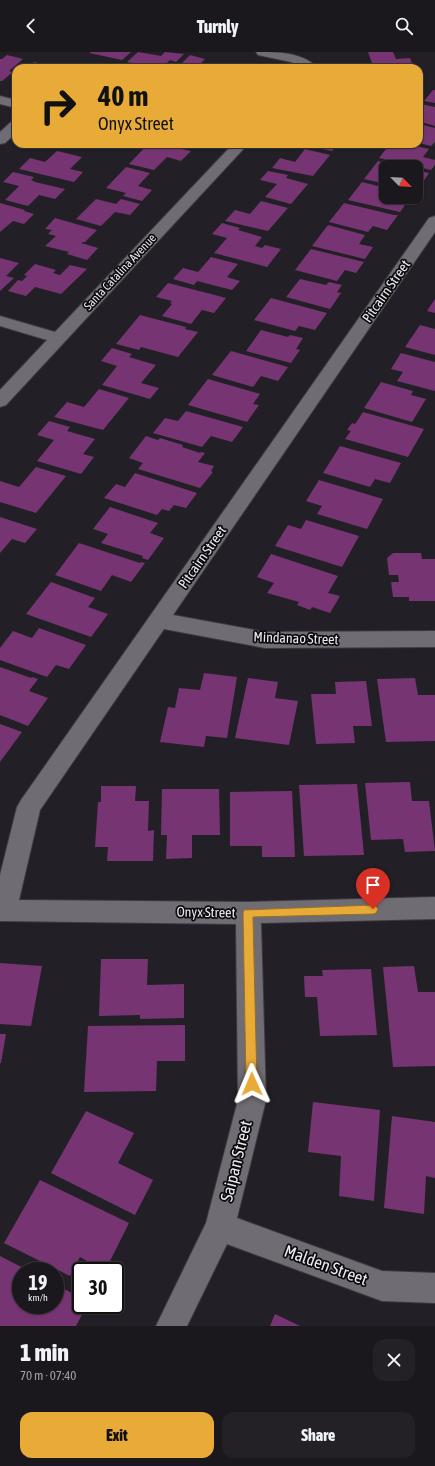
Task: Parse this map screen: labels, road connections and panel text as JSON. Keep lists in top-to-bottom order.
{
  "streets": {
    "street": [
      "Santa Catalina Avenue",
      "Pitcairn Street",
      "Mindanao Street",
      "Onyx Street",
      "Saipan Street",
      "Malden Street"
    ]
  },
  "crossings": [
    ["Pitcairn Street", "Mindanao Street"],
    ["Pitcairn Street", "Onyx Street"],
    ["Onyx Street", "Saipan Street"],
    ["Saipan Street", "Malden Street"]
  ],
  "north": "bottom right",
  "page": {
    "header": "Turnly",
    "turn": ["40 m", "Onyx Street"],
    "speed": "19 km/h",
    "limit": "30",
    "heading": ["1 min", "70 m · 07:40"],
    "buttons": ["Exit", "Share"]
  }
}
